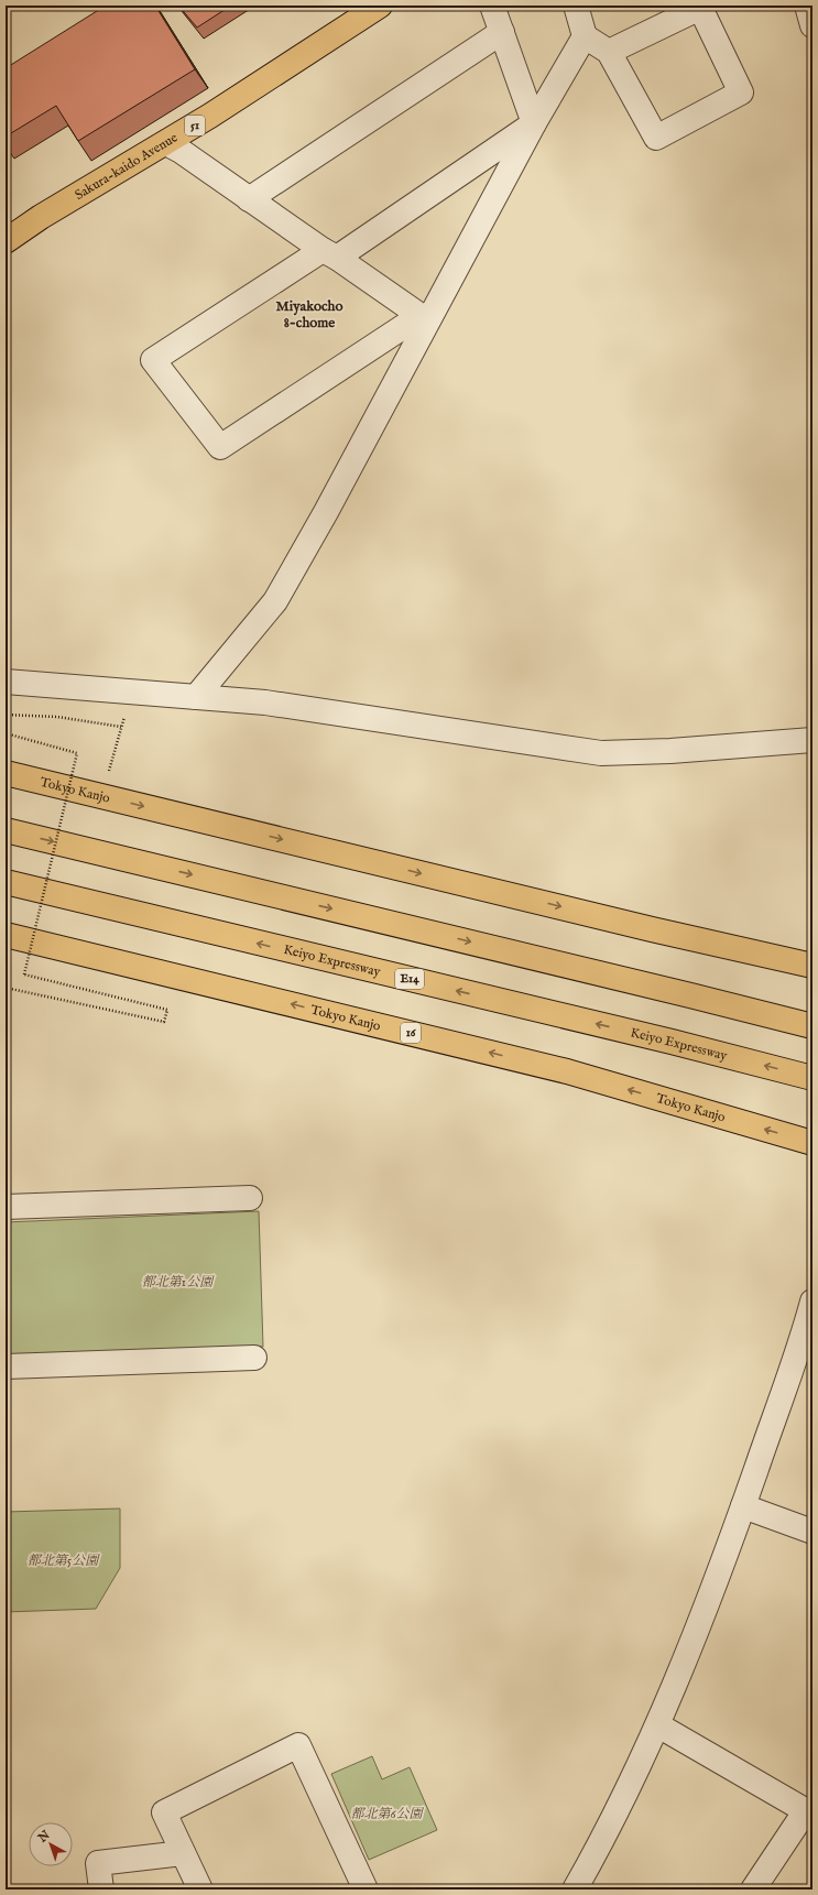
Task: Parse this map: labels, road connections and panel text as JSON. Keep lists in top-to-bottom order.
{
  "streets": {
    "highway": [
      "51",
      "Sakura-kaido Avenue",
      "Tokyo Kanjo",
      "Keiyo Expressway",
      "E14",
      "16"
    ]
  },
  "districts": ["Miyakocho 8-chome"],
  "parks": ["都北第1公園", "都北第5公園", "都北第6公園"],
  "north": "top left"
}
